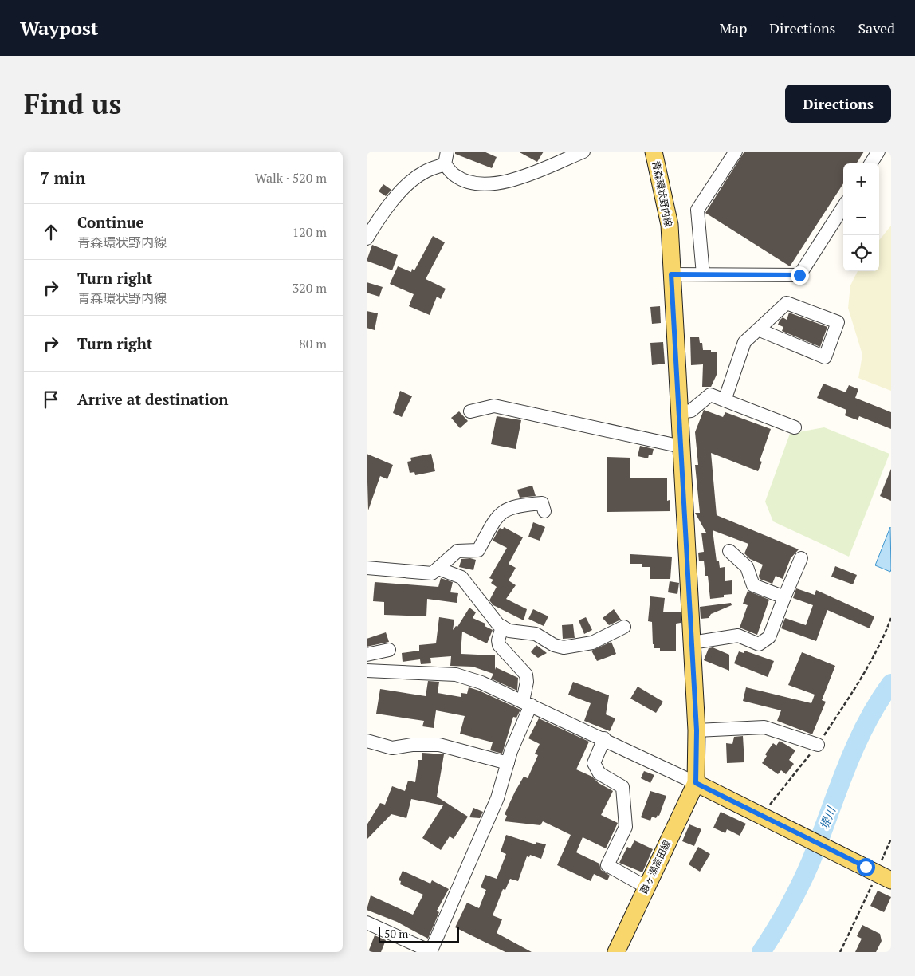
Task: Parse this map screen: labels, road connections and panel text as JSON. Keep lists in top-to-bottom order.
{
  "streets": {
    "main road": ["青森環状野内線", "酸ヶ湯高田線"]
  },
  "crossings": [
    ["青森環状野内線", "酸ヶ湯高田線"]
  ],
  "water": ["堤川"],
  "scale_bar": "50 m",
  "page": {
    "header": "Waypost",
    "nav": ["Map", "Directions", "Saved"],
    "buttons": "Directions",
    "title": "Find us",
    "heading": ["7 min", "Walk · 520 m"],
    "map_buttons": ["+", "−"],
    "list": [
      ["Continue", "青森環状野内線", "120 m"],
      ["Turn right", "青森環状野内線", "320 m"],
      ["Turn right", "80 m"],
      "Arrive at destination"
    ],
    "scale": "50 m"
  }
}
